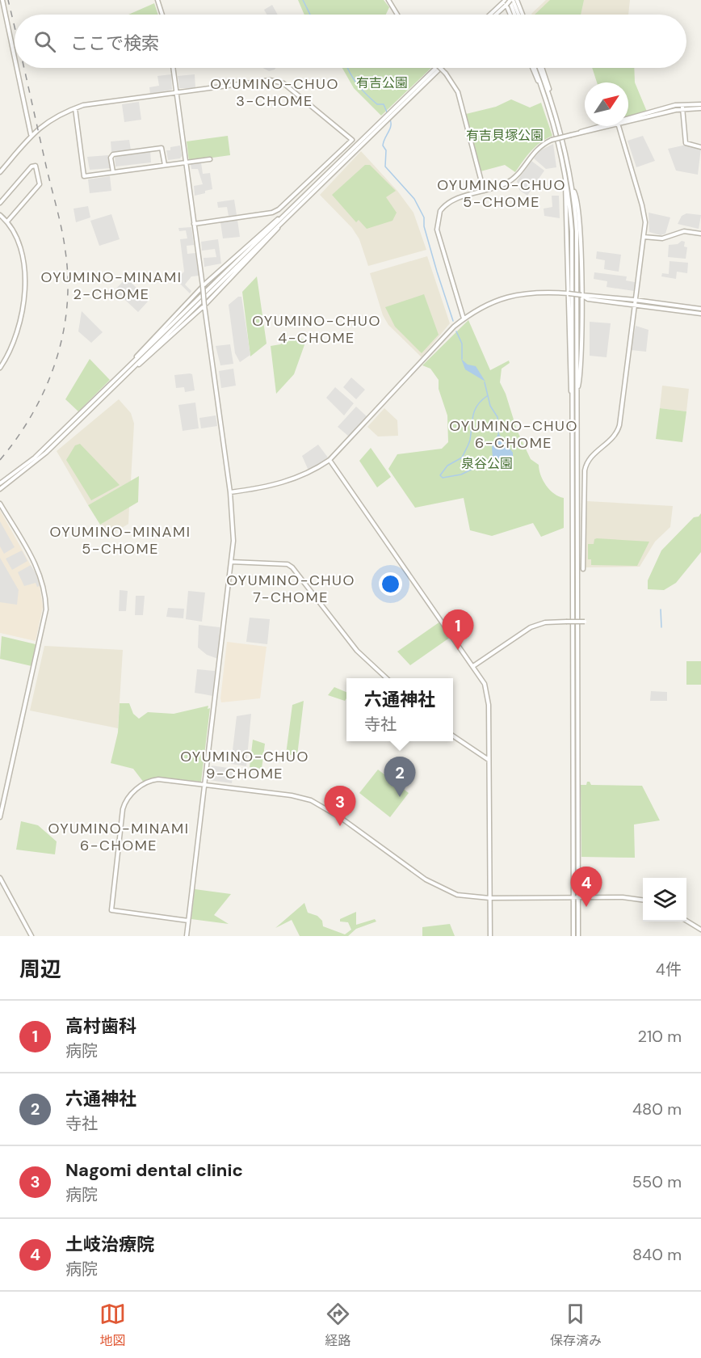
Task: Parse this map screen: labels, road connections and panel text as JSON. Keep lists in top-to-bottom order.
{
  "districts": [
    "OYUMINO-CHUO 3-CHOME",
    "OYUMINO-CHUO 5-CHOME",
    "OYUMINO-MINAMI 2-CHOME",
    "OYUMINO-CHUO 4-CHOME",
    "OYUMINO-CHUO 6-CHOME",
    "OYUMINO-MINAMI 5-CHOME",
    "OYUMINO-CHUO 7-CHOME",
    "OYUMINO-CHUO 9-CHOME",
    "OYUMINO-MINAMI 6-CHOME"
  ],
  "parks": ["有吉公園", "有吉貝塚公園", "泉谷公園"],
  "north": "top right",
  "page": {
    "search": "ここで検索",
    "pins": [
      "1",
      "2",
      "3",
      "4"
    ],
    "popup": ["六通神社", "寺社"],
    "heading": ["周辺", "4件"],
    "list": [
      {
        "mark": "1",
        "name": "高村歯科",
        "note": "病院",
        "value": "210 m"
      },
      {
        "mark": "2",
        "name": "六通神社",
        "note": "寺社",
        "value": "480 m"
      },
      {
        "mark": "3",
        "name": "Nagomi dental clinic",
        "note": "病院",
        "value": "550 m"
      },
      {
        "mark": "4",
        "name": "土岐治療院",
        "note": "病院",
        "value": "840 m"
      }
    ],
    "nav": ["地図", "経路", "保存済み"]
  }
}
